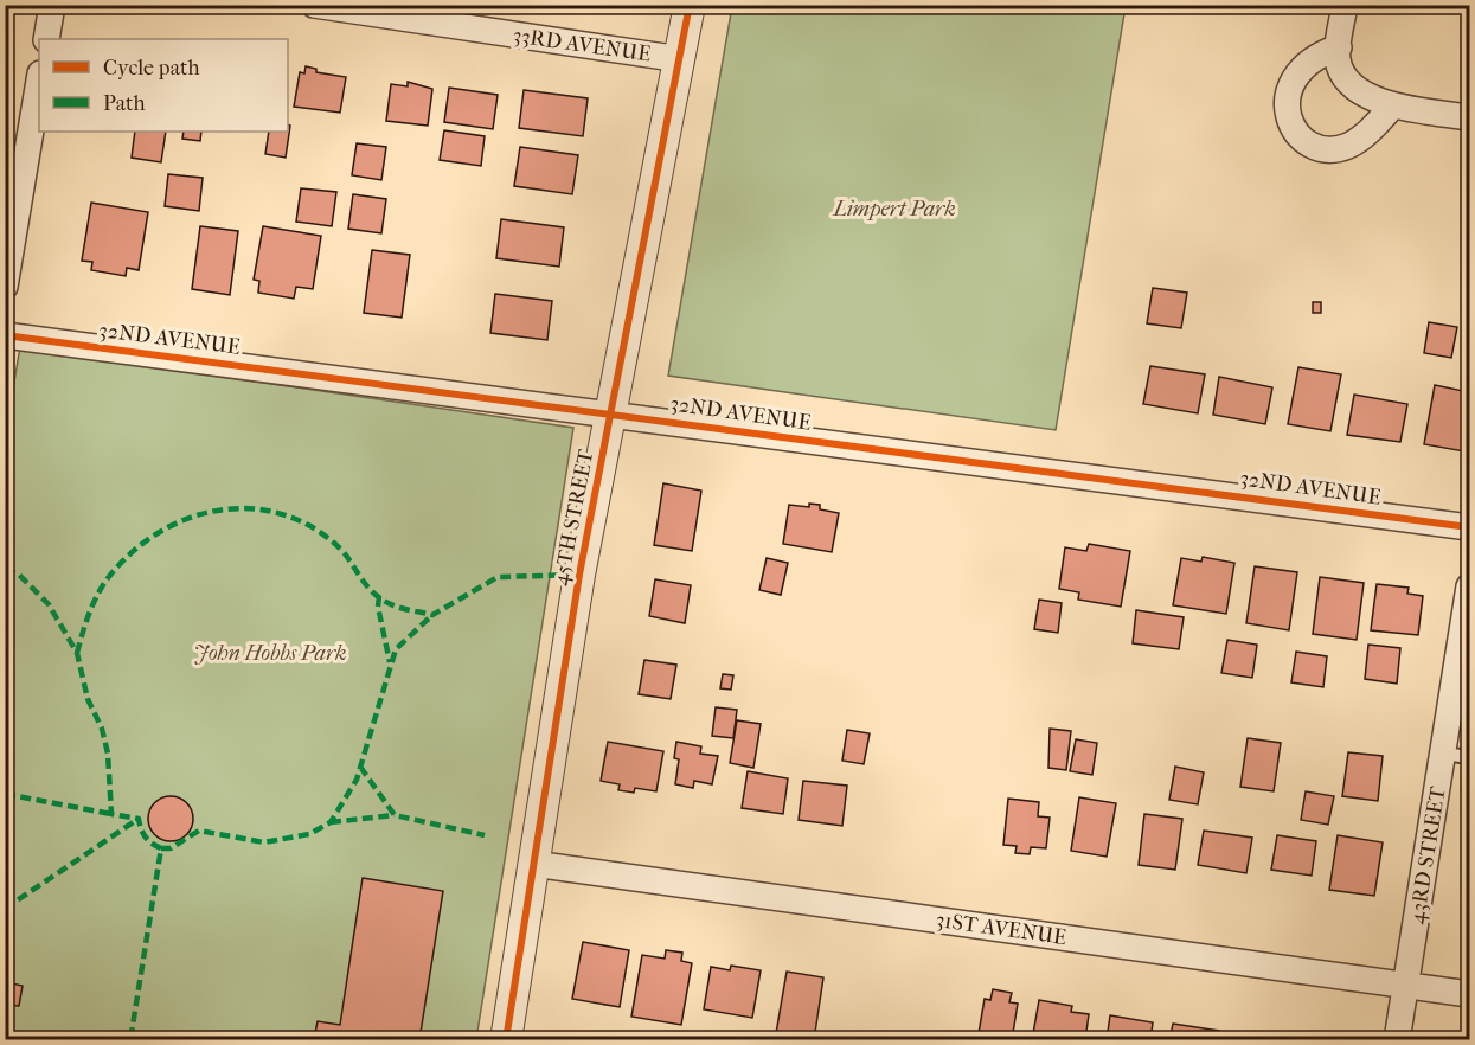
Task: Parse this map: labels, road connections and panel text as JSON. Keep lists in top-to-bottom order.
{
  "streets": {
    "street": [
      "33RD AVENUE",
      "32ND AVENUE",
      "45TH STREET",
      "43RD STREET",
      "31ST AVENUE"
    ]
  },
  "crossings": [
    ["33RD AVENUE", "45TH STREET"],
    ["32ND AVENUE", "45TH STREET"],
    ["45TH STREET", "31ST AVENUE"],
    ["43RD STREET", "31ST AVENUE"]
  ],
  "parks": ["Limpert Park", "John Hobbs Park"],
  "legend": ["Cycle path", "Path"]
}
